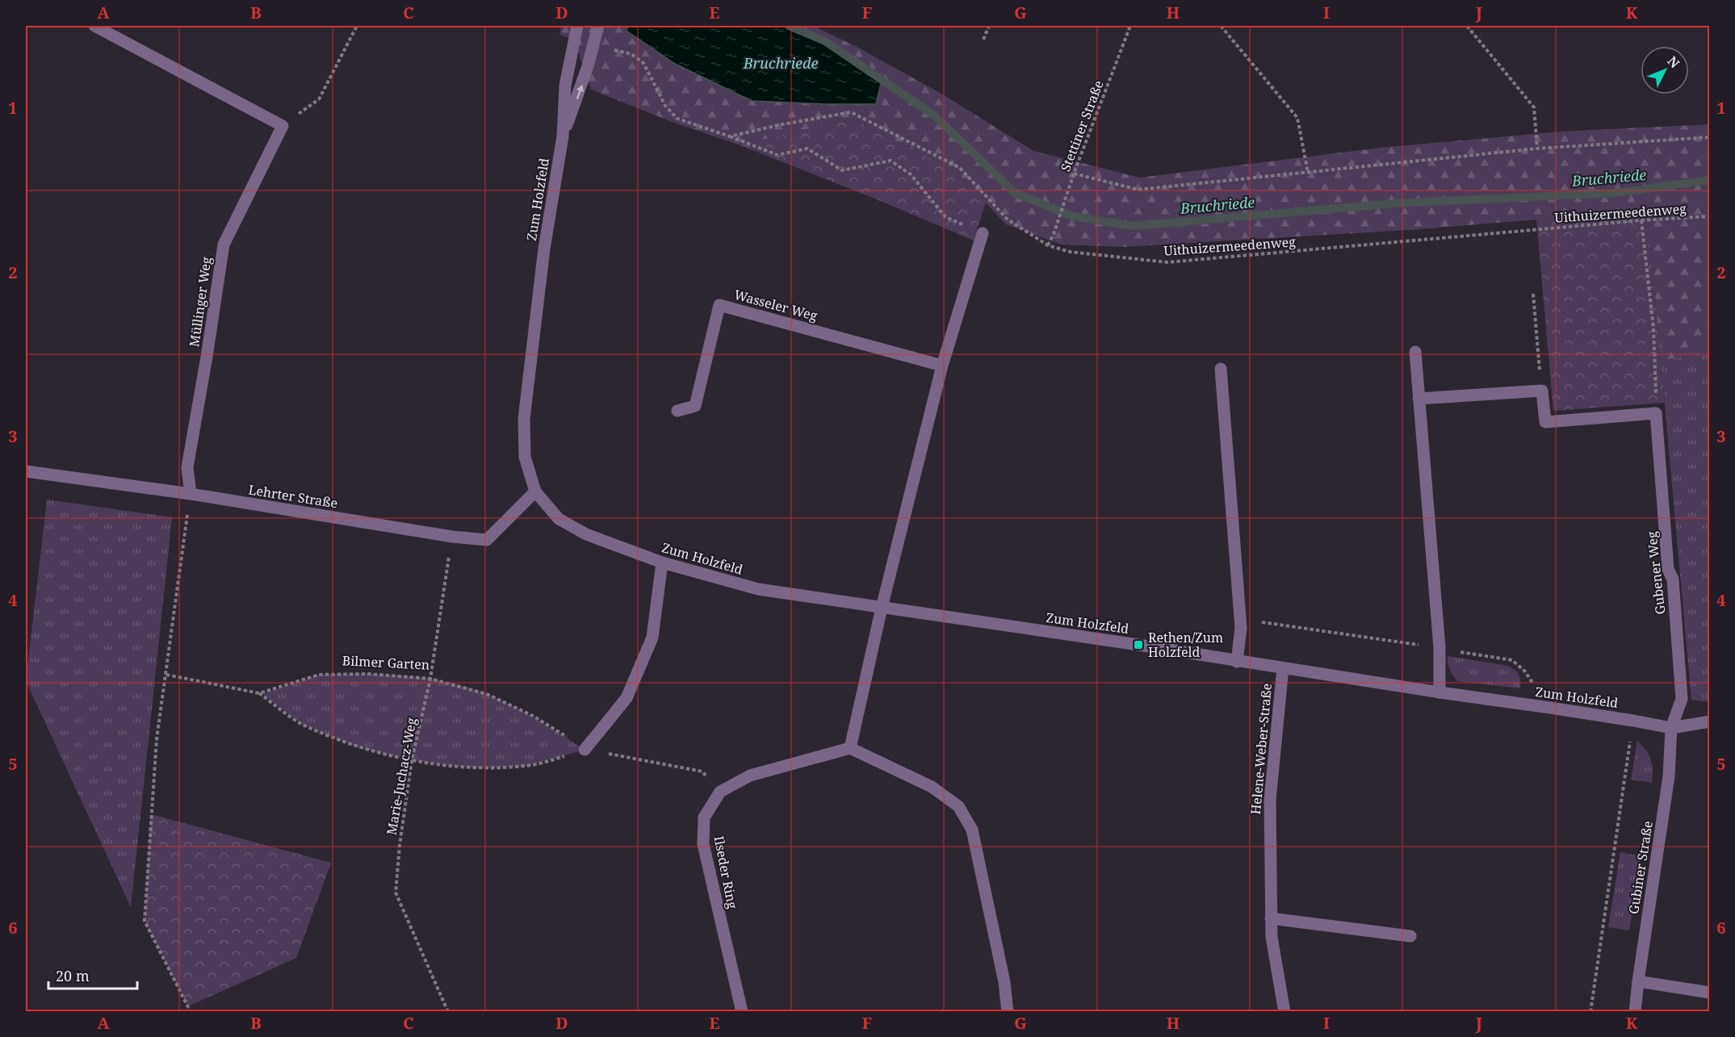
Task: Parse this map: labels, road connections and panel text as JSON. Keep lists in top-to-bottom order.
{
  "streets": {
    "street": [
      "Zum Holzfeld",
      "Müllinger Weg",
      "Wasseler Weg",
      "Lehrter Straße",
      "Gubener Weg",
      "Helene-Weber-Straße",
      "Gubiner Straße",
      "Ilseder Ring"
    ],
    "path": [
      "Stettiner Straße",
      "Uithuizermeedenweg",
      "Bilmer Garten",
      "Marie-Juchacz-Weg"
    ]
  },
  "crossings": [
    ["Stettiner Straße", "Uithuizermeedenweg"],
    ["Zum Holzfeld", "Lehrter Straße"],
    ["Zum Holzfeld", "Gubener Weg"],
    ["Zum Holzfeld", "Helene-Weber-Straße"],
    ["Zum Holzfeld", "Gubiner Straße"],
    ["Müllinger Weg", "Lehrter Straße"],
    ["Lehrter Straße", "Marie-Juchacz-Weg"],
    ["Gubener Weg", "Gubiner Straße"],
    ["Bilmer Garten", "Marie-Juchacz-Weg"],
    ["Bilmer Garten", "Ilseder Ring"]
  ],
  "water": ["Bruchriede"],
  "places": {
    "transit": ["Rethen/Zum Holzfeld"]
  },
  "scale_bar": "20 m",
  "north": "top right",
  "grid": {
    "columns": [
      "A",
      "B",
      "C",
      "D",
      "E",
      "F",
      "G",
      "H",
      "I",
      "J",
      "K"
    ],
    "rows": [
      "1",
      "2",
      "3",
      "4",
      "5",
      "6"
    ]
  }
}
